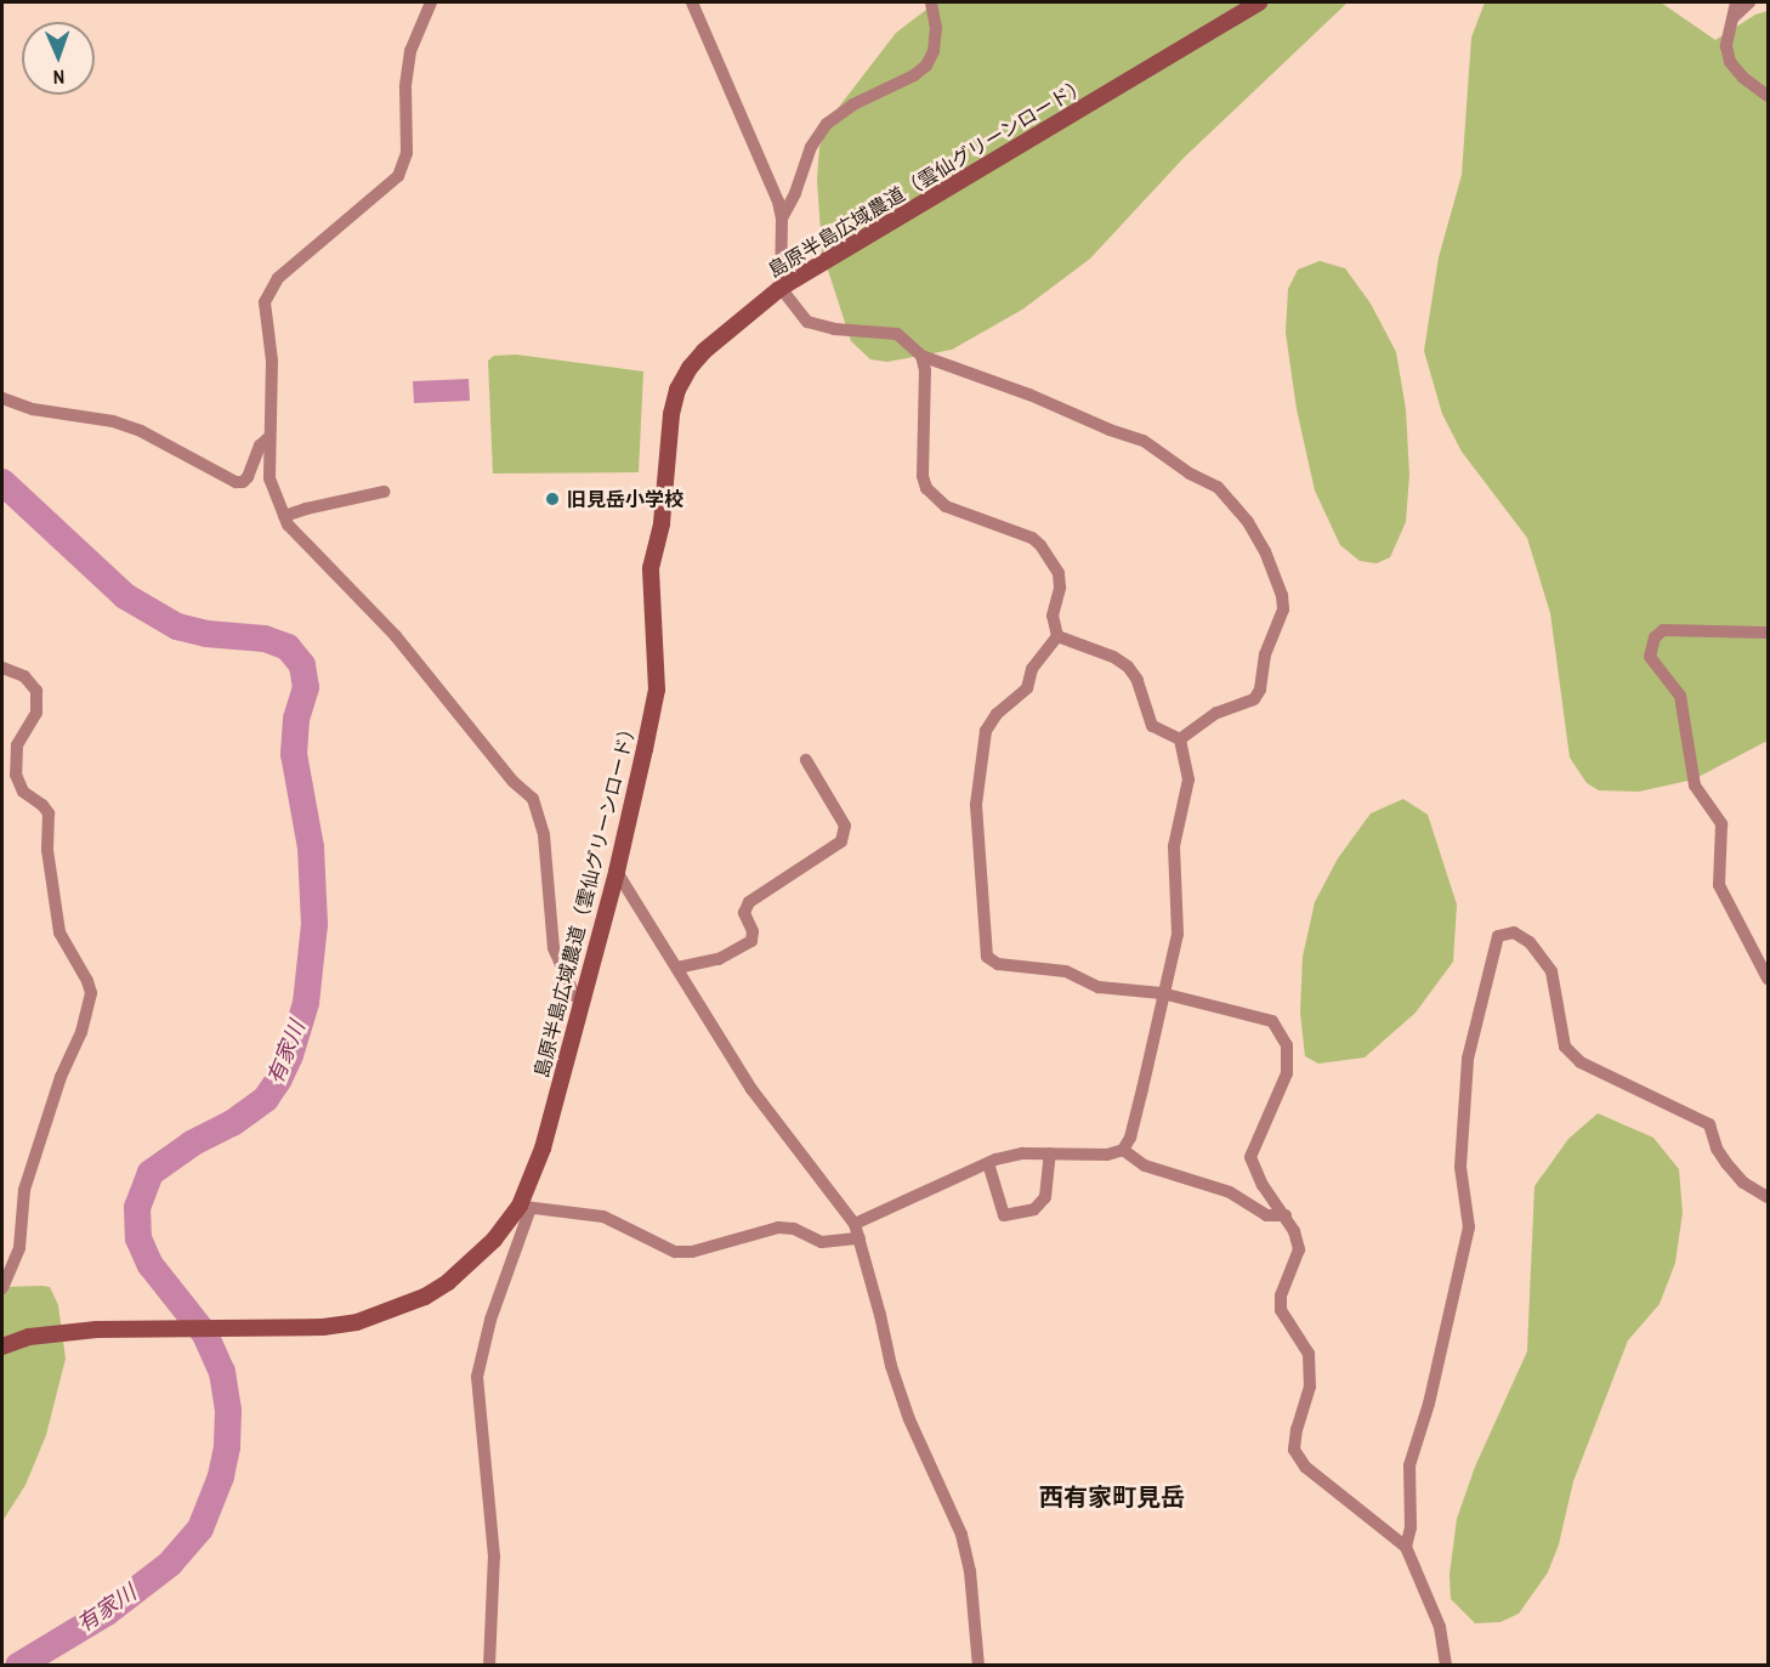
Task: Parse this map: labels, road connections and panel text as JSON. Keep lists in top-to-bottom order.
{
  "streets": {
    "street": ["島原半島広域農道（雲仙グリーンロード）"]
  },
  "districts": ["西有家町見岳"],
  "water": ["有家川"],
  "places": ["旧見岳小学校"],
  "north": "bottom"
}
